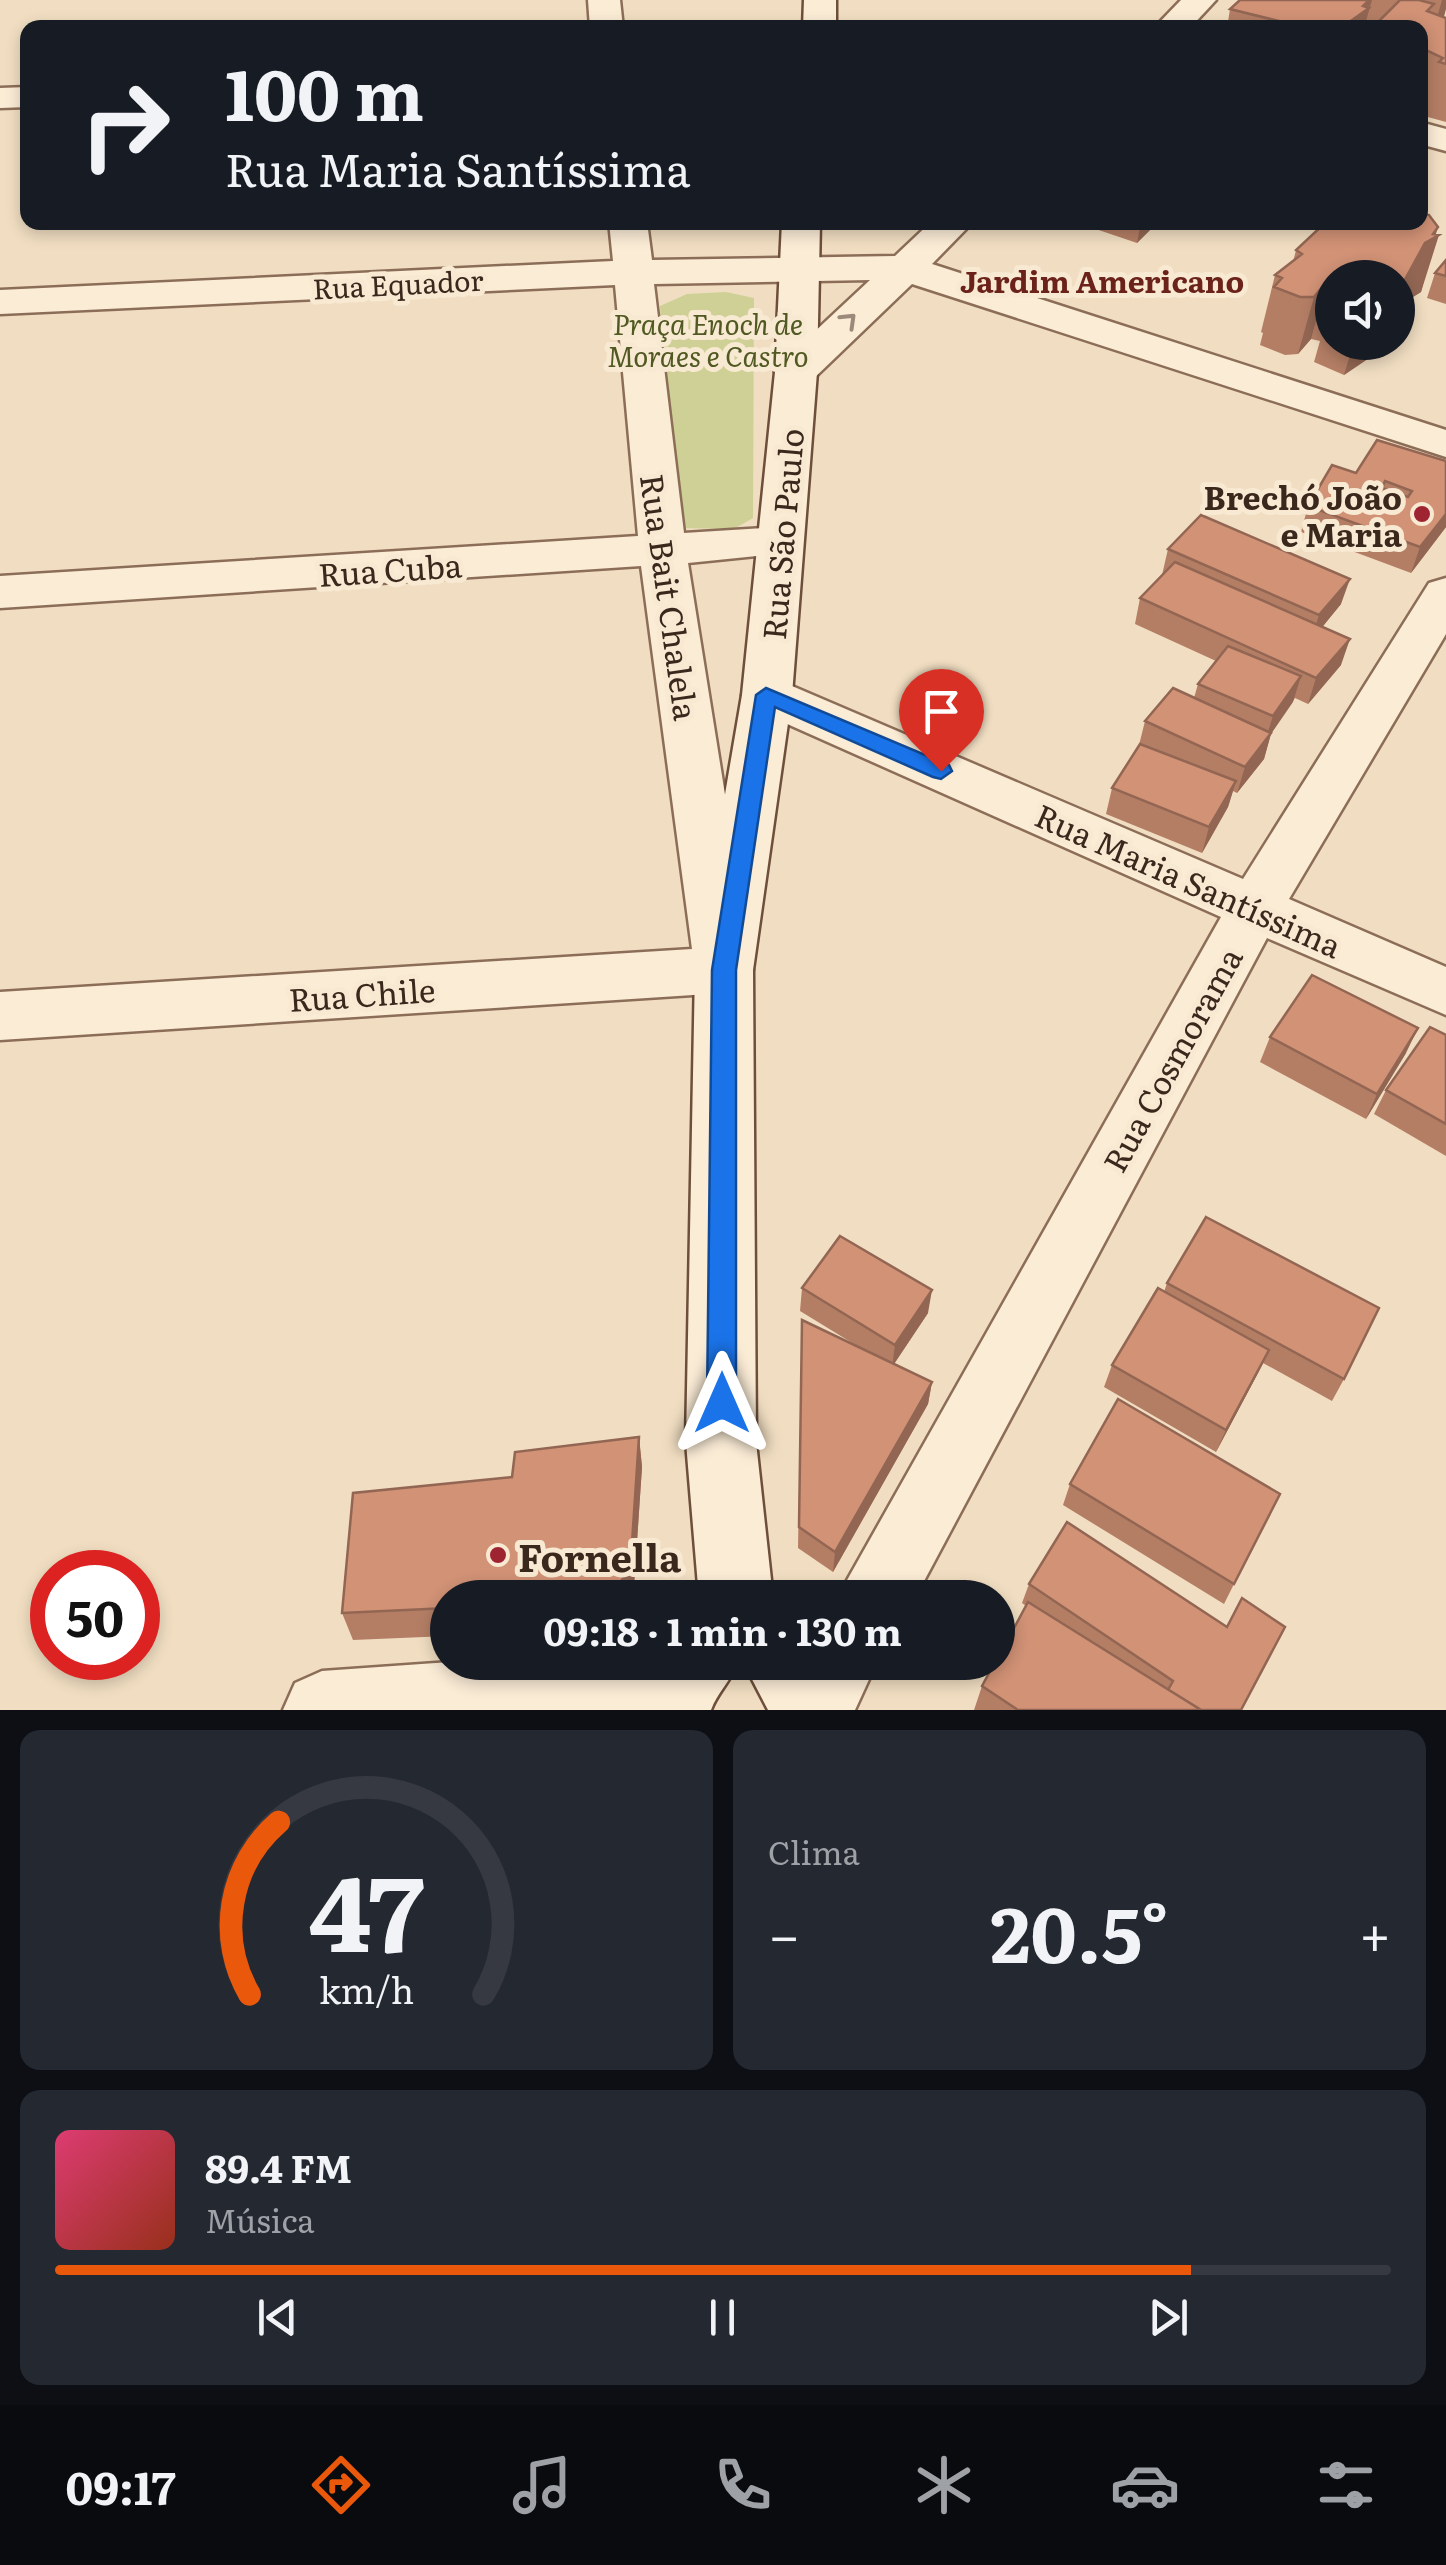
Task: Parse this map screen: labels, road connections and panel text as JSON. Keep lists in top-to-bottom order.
{
  "streets": {
    "street": [
      "Rua Equador",
      "Rua São Paulo",
      "Rua Cuba",
      "Rua Bait Chalela",
      "Rua Maria Santíssima",
      "Rua Chile",
      "Rua Cosmorama"
    ]
  },
  "crossings": [
    ["Rua Equador", "Rua São Paulo"],
    ["Rua Equador", "Rua Bait Chalela"],
    ["Rua São Paulo", "Rua Cuba"],
    ["Rua São Paulo", "Rua Bait Chalela"],
    ["Rua São Paulo", "Rua Maria Santíssima"],
    ["Rua São Paulo", "Rua Chile"],
    ["Rua Cuba", "Rua Bait Chalela"],
    ["Rua Bait Chalela", "Rua Chile"],
    ["Rua Maria Santíssima", "Rua Cosmorama"]
  ],
  "districts": ["Jardim Americano"],
  "parks": ["Praça Enoch de Moraes e Castro"],
  "places": ["Brechó João e Maria", "Fornella"],
  "page": {
    "turn": ["100 m", "Rua Maria Santíssima"],
    "limit": "50",
    "trip": "09:18 · 1 min · 130 m",
    "tile": "Clima",
    "heat": ["−", "20.5°", "+"],
    "song": ["89.4 FM", "Música"],
    "tabs": "09:17",
    "gauge": ["47", "km/h"]
  }
}
